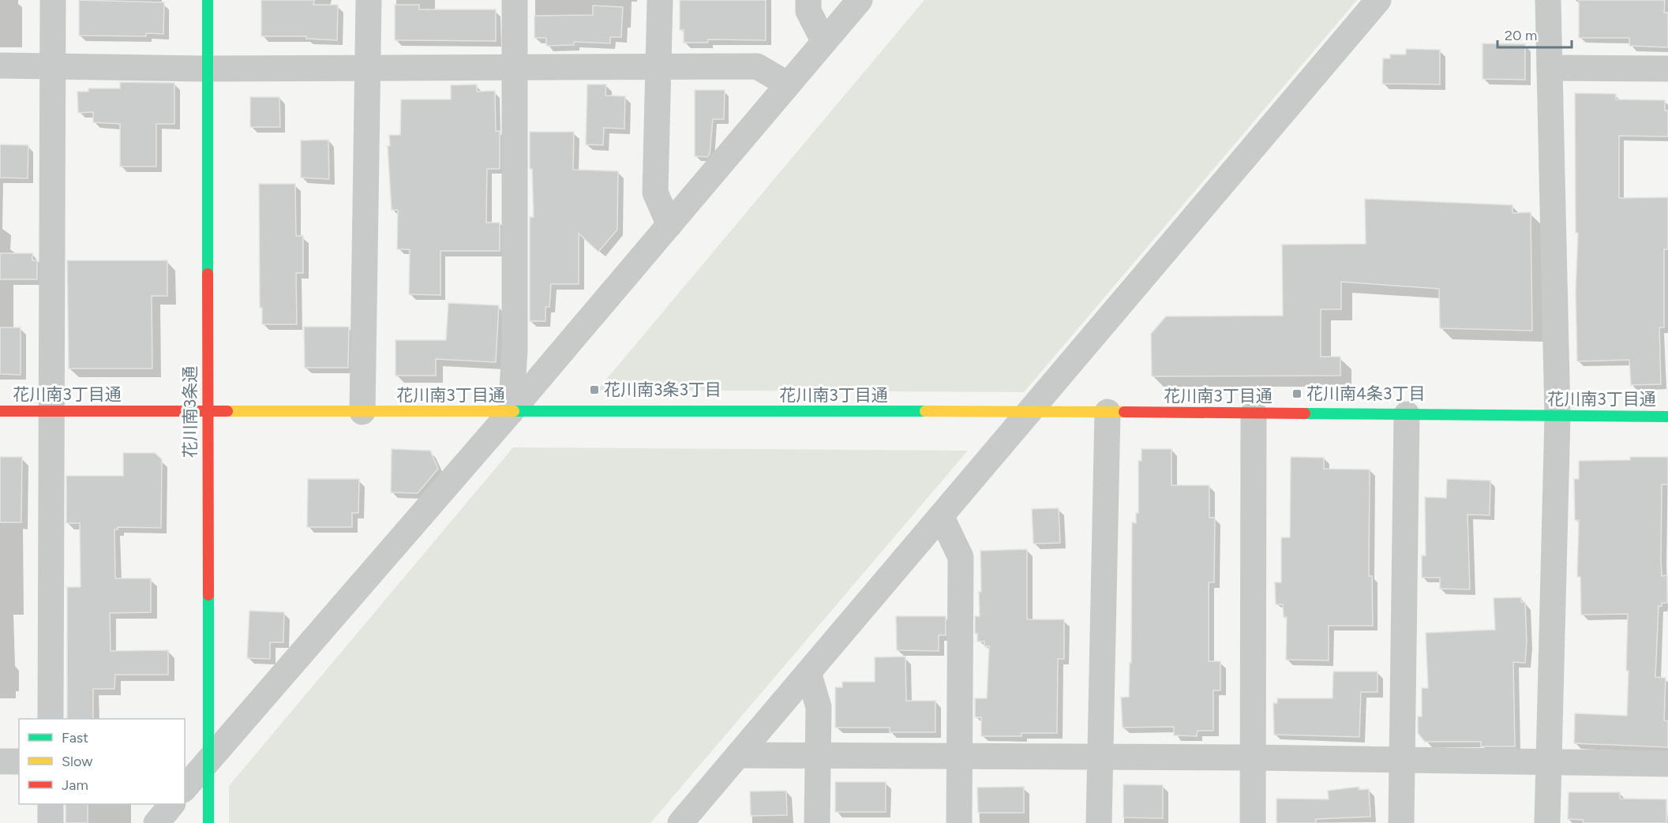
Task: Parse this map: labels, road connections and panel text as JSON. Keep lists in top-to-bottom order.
{
  "streets": {
    "street": ["花川南3丁目通", "花川南3条通"]
  },
  "crossings": [
    ["花川南3丁目通", "花川南3条通"]
  ],
  "places": {
    "transit": ["花川南3条3丁目", "花川南4条3丁目"]
  },
  "legend": ["Fast", "Slow", "Jam"],
  "scale_bar": "20 m"
}
